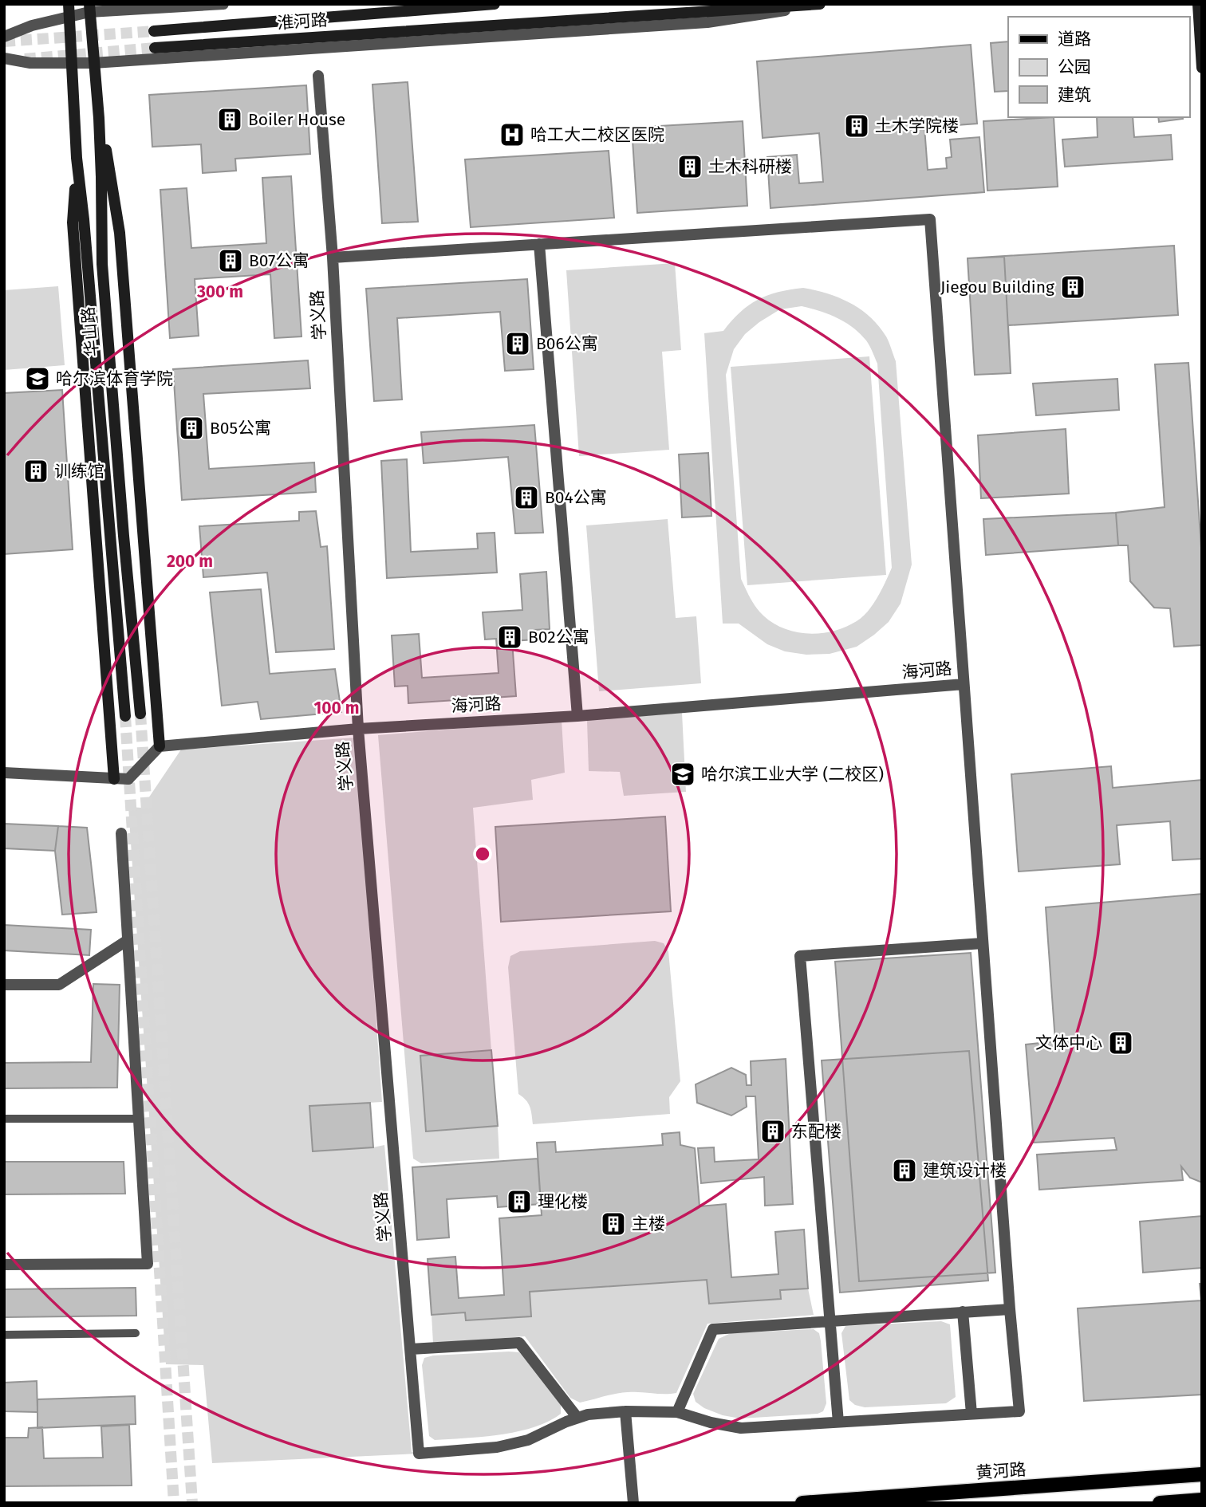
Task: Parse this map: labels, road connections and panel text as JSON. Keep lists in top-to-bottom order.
{
  "streets": {
    "main road": ["淮河路", "华山路", "黄河路"],
    "street": ["学义路", "海河路"]
  },
  "crossings": [
    ["学义路", "海河路"]
  ],
  "places": {
    "building": [
      "Boiler House",
      "土木学院楼",
      "土木科研楼",
      "B07公寓",
      "Jiegou Building",
      "B06公寓",
      "B05公寓",
      "训练馆",
      "B04公寓",
      "B02公寓",
      "文体中心",
      "东配楼",
      "建筑设计楼",
      "理化楼",
      "主楼"
    ],
    "hospital": ["哈工大二校区医院"],
    "school or university": ["哈尔滨体育学院", "哈尔滨工业大学 (二校区)"]
  },
  "legend": ["道路", "公园", "建筑"],
  "rings": ["300 m", "200 m", "100 m"]
}
